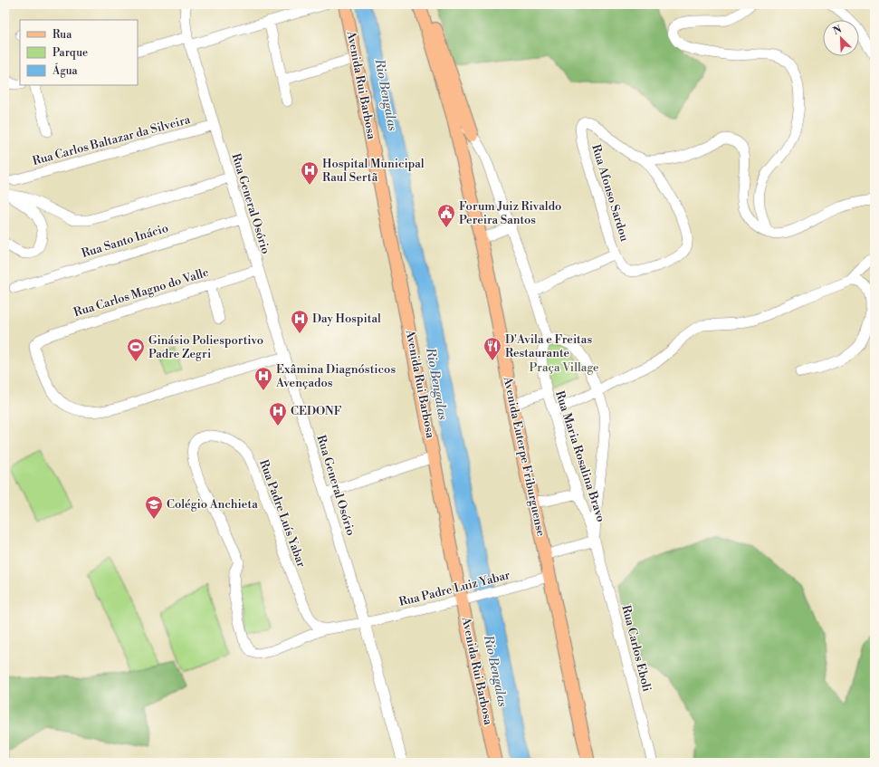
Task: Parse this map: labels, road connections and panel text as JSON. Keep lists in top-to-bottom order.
{
  "streets": {
    "main road": ["Avenida Rui Barbosa", "Avenida Euterpe Friburguense"],
    "street": [
      "Rua Carlos Baltazar da Silveira",
      "Rua Afonso Sardou",
      "Rua General Osório",
      "Rua Santo Inácio",
      "Rua Carlos Magno do Valle",
      "Rua Maria Rosalina Bravo",
      "Rua Padre Luís Yabar",
      "Rua Padre Luiz Yabar",
      "Rua Carlos Eboli"
    ]
  },
  "crossings": [
    ["Avenida Rui Barbosa", "Rua Padre Luiz Yabar"],
    ["Rua Carlos Baltazar da Silveira", "Rua General Osório"],
    ["Rua General Osório", "Rua Santo Inácio"],
    ["Rua General Osório", "Rua Carlos Magno do Valle"],
    ["Rua General Osório", "Rua Padre Luís Yabar"],
    ["Rua General Osório", "Rua Padre Luiz Yabar"],
    ["Avenida Euterpe Friburguense", "Rua Padre Luiz Yabar"],
    ["Rua Maria Rosalina Bravo", "Rua Carlos Eboli"],
    ["Rua Padre Luís Yabar", "Rua Padre Luiz Yabar"]
  ],
  "water": ["Rio Bengalas"],
  "parks": ["Praça Village"],
  "places": {
    "hospital": [
      "Hospital Municipal Raul Sertã",
      "Day Hospital",
      "Exâmina Diagnósticos Avençados",
      "CEDONF"
    ],
    "public building": ["Forum Juiz Rivaldo Pereira Santos"],
    "restaurant": ["D'Avila e Freitas Restaurante"],
    "sports": ["Ginásio Poliesportivo Padre Zegri"],
    "school or university": ["Colégio Anchieta"]
  },
  "legend": ["Rua", "Parque", "Água"],
  "north": "top left"
}
